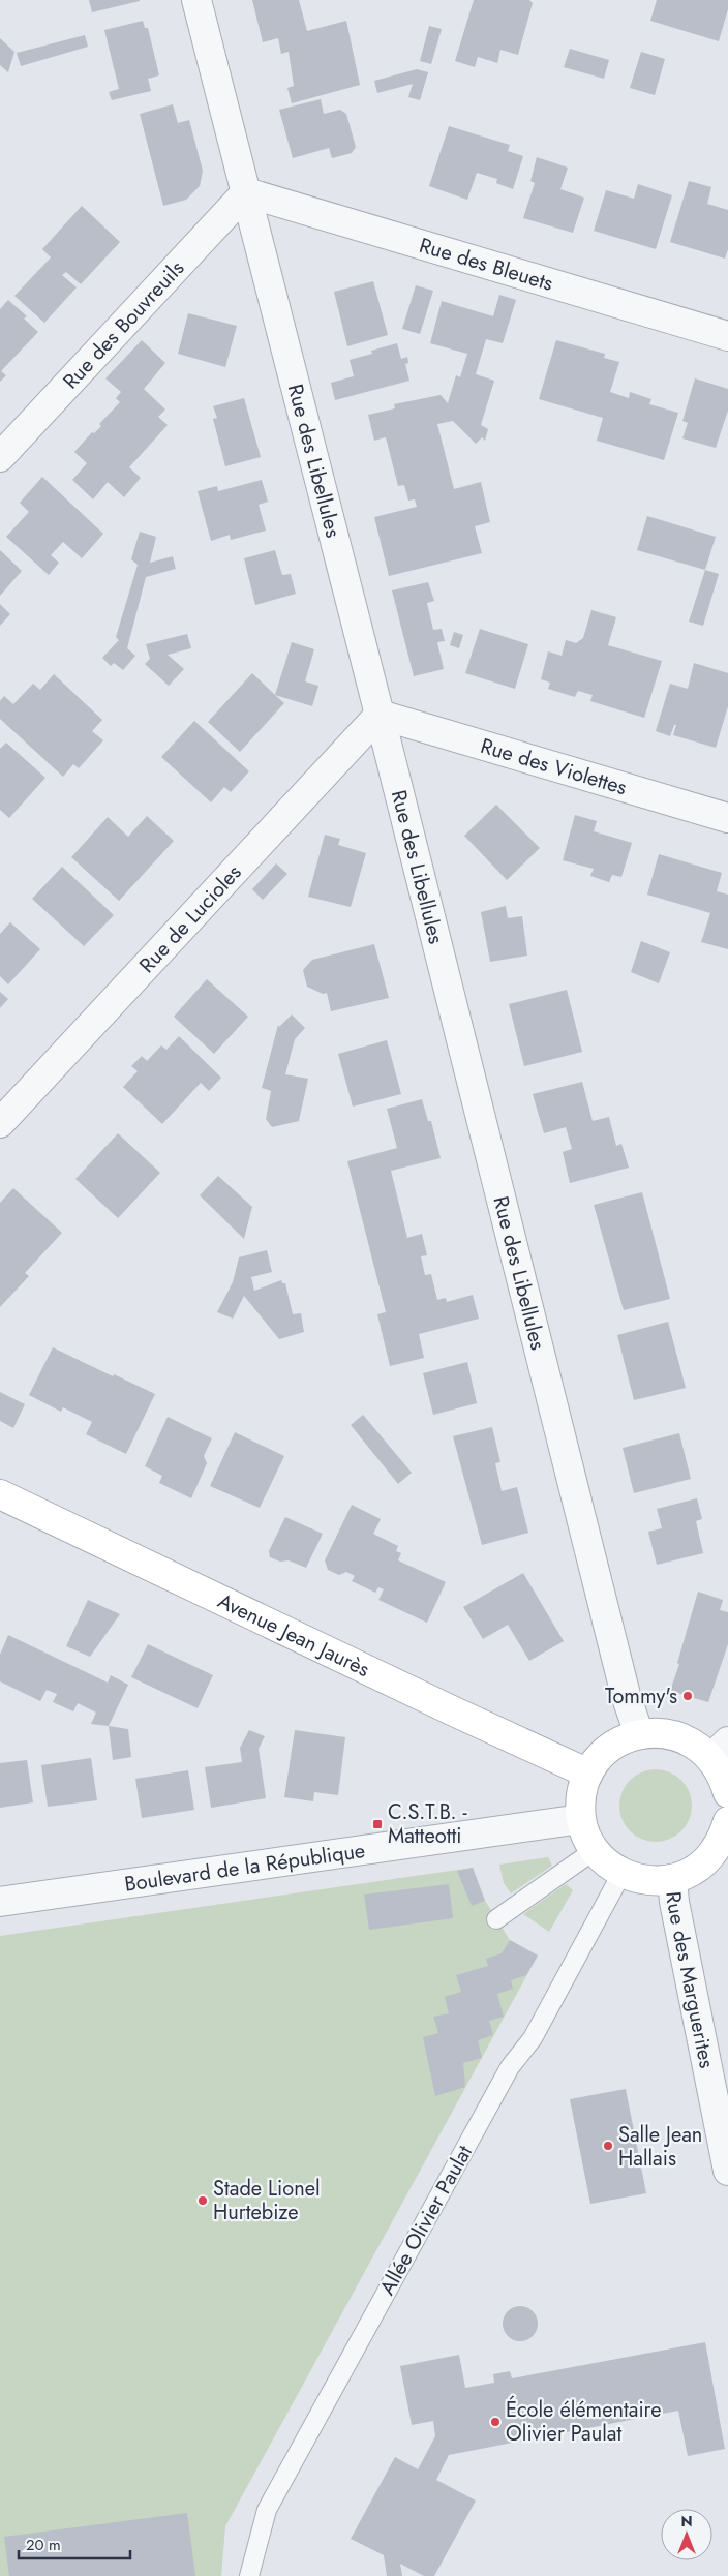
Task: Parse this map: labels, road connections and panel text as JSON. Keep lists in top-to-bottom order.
{
  "streets": {
    "main road": ["Avenue Jean Jaurès"],
    "street": [
      "Rue des Bleuets",
      "Rue des Bouvreuils",
      "Rue des Libellules",
      "Rue des Violettes",
      "Rue de Lucioles",
      "Boulevard de la République",
      "Rue des Marguerites"
    ],
    "lane": ["Allée Olivier Paulat"]
  },
  "crossings": [
    ["Rue des Bleuets", "Rue des Bouvreuils"],
    ["Rue des Bleuets", "Rue des Libellules"],
    ["Rue des Bouvreuils", "Rue des Libellules"],
    ["Rue des Libellules", "Rue des Violettes"],
    ["Rue des Libellules", "Rue de Lucioles"],
    ["Rue des Violettes", "Rue de Lucioles"]
  ],
  "places": {
    "other": [
      "Tommy's",
      "Salle Jean Hallais",
      "Stade Lionel Hurtebize",
      "École élémentaire Olivier Paulat"
    ],
    "transit": ["C.S.T.B. - Matteotti"]
  },
  "scale_bar": "20 m",
  "north": "top"
}
